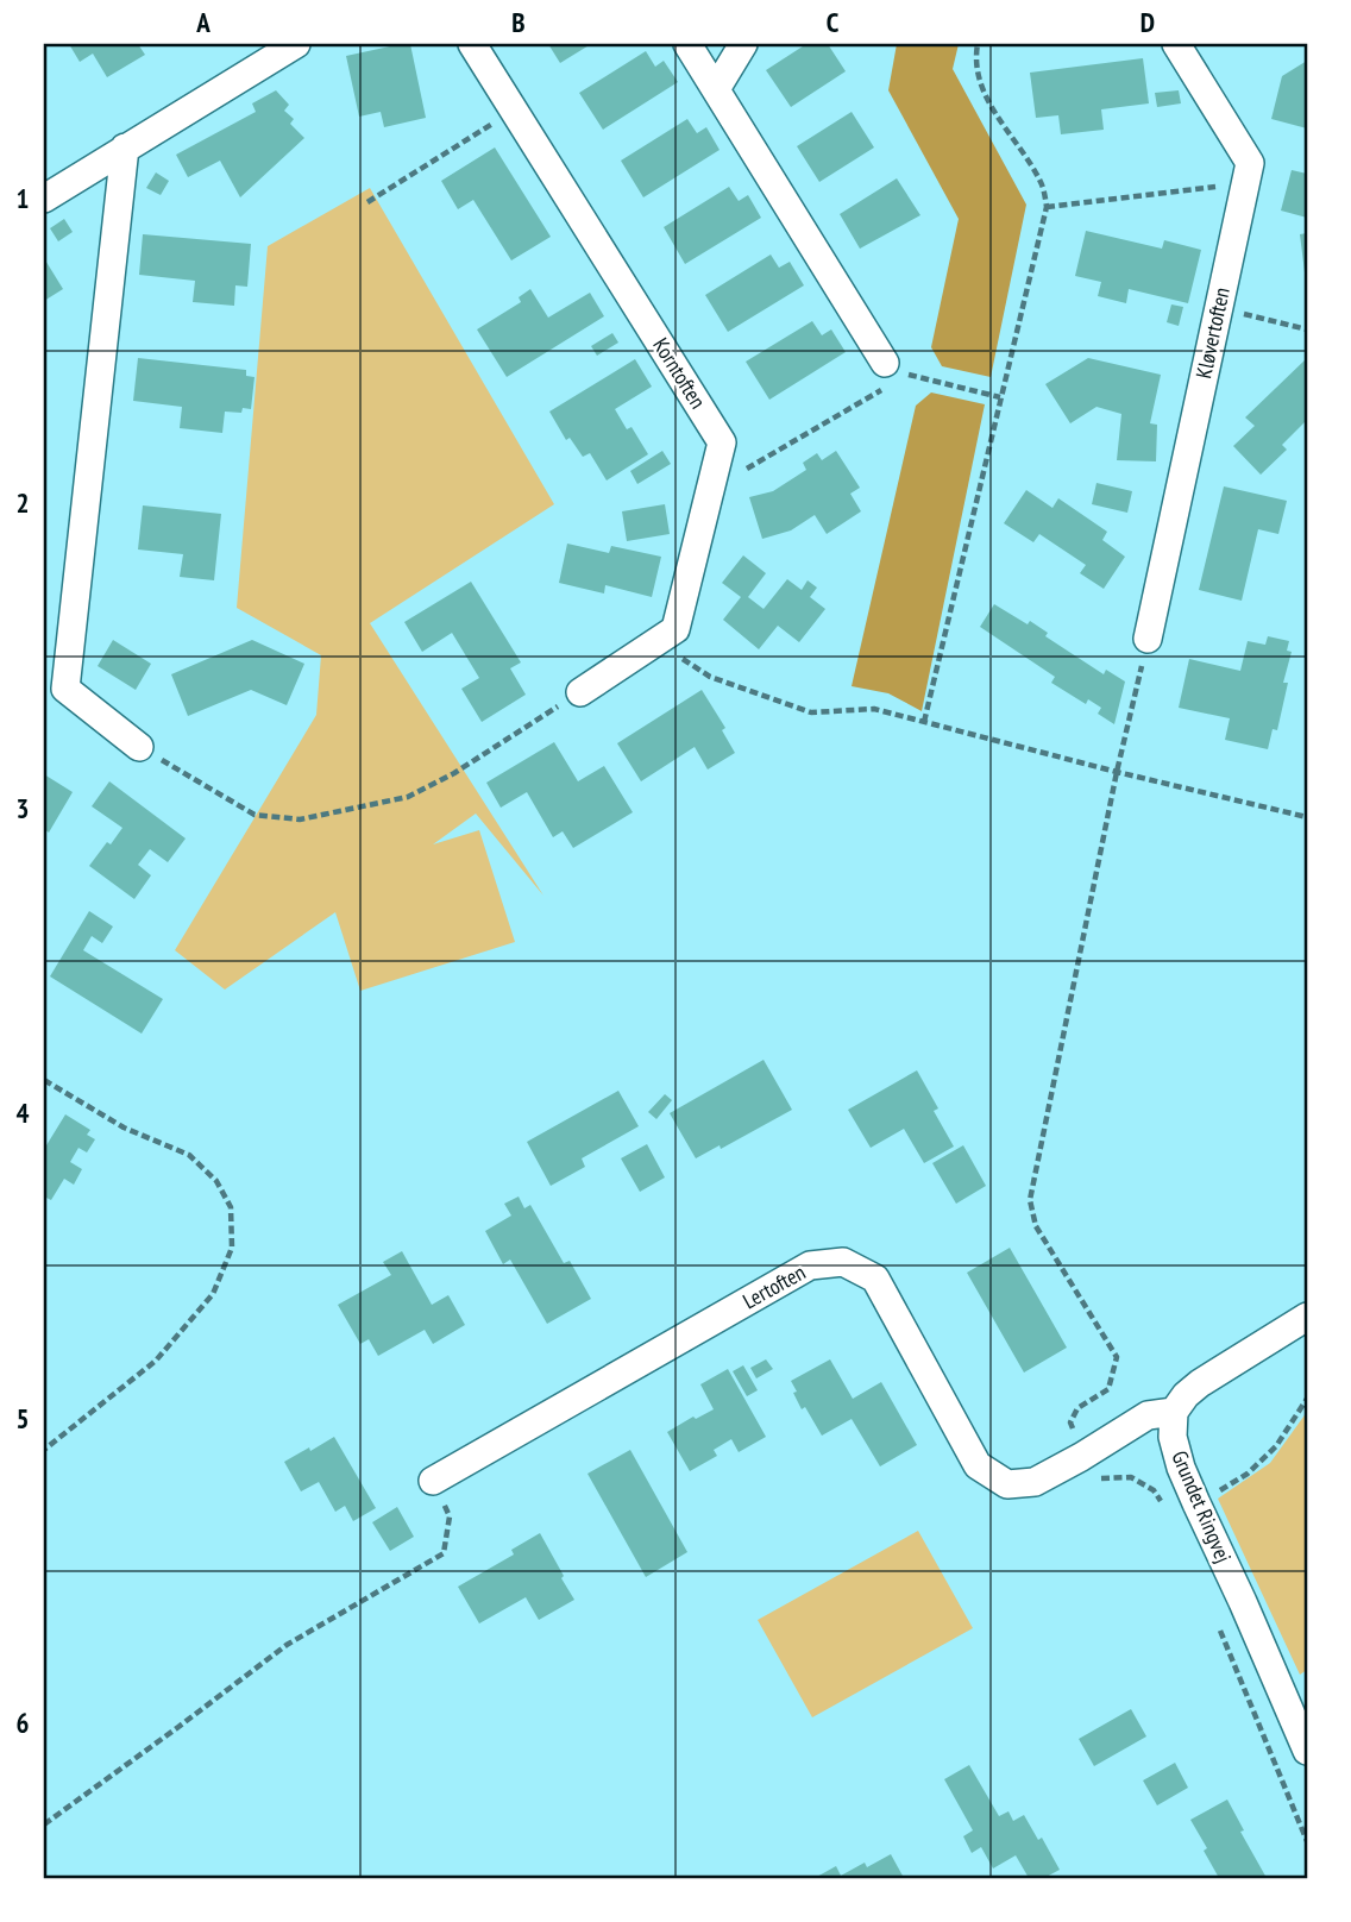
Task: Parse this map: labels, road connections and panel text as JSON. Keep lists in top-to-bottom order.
{
  "streets": {
    "street": [
      "Kløvertoften",
      "Korntoften",
      "Lertoften",
      "Grundet Ringvej"
    ]
  },
  "crossings": [
    ["Lertoften", "Grundet Ringvej"]
  ],
  "grid": {
    "columns": [
      "A",
      "B",
      "C",
      "D"
    ],
    "rows": [
      "1",
      "2",
      "3",
      "4",
      "5",
      "6"
    ]
  }
}
